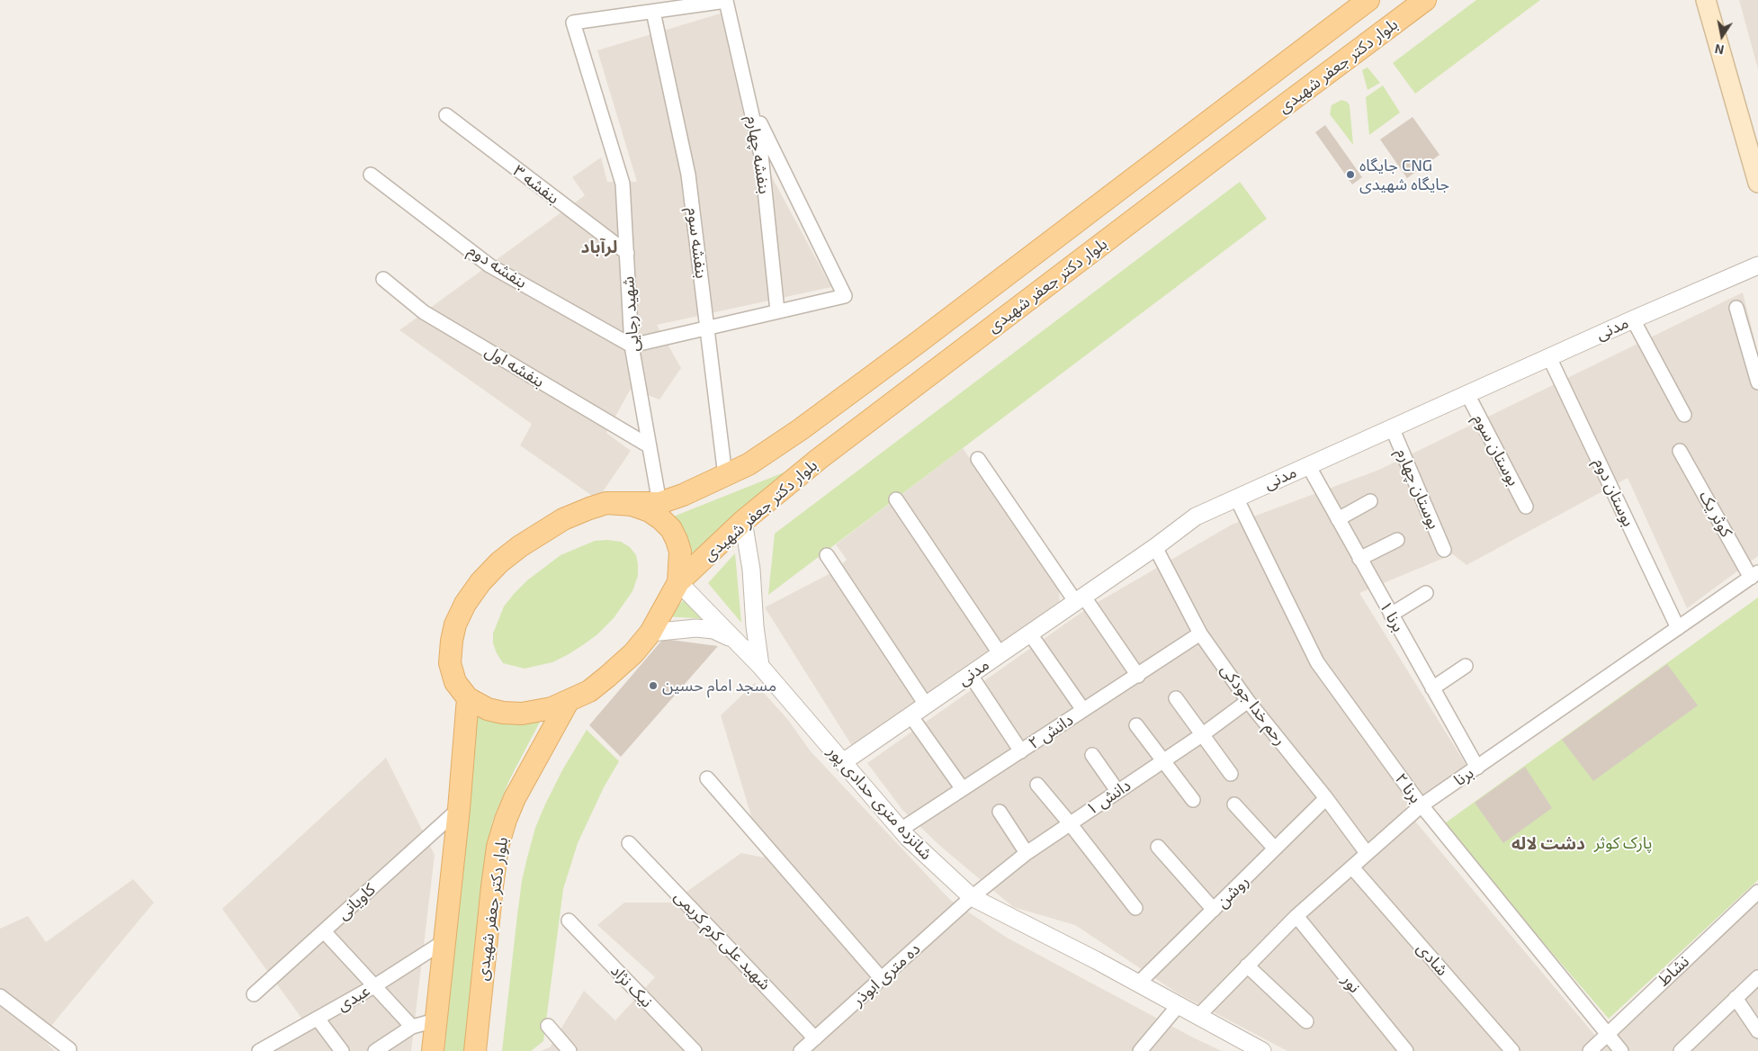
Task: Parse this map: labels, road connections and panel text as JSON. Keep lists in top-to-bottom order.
{
  "streets": {
    "main road": ["بلوار دکتر جعفر شهیدی"],
    "street": [
      "بنفشه چهارم",
      "بنفشه ۳",
      "بنفشه سوم",
      "بنفشه دوم",
      "شهید رجایی",
      "مدنی",
      "بنفشه اول",
      "بوستان سوم",
      "بوستان چهارم",
      "بوستان دوم",
      "کوثر یک",
      "برنا ۱",
      "رحم خدا جودکی",
      "دانش ۲",
      "برنا",
      "برنا ۲",
      "دانش ۱",
      "شانزده متری حدادی پور",
      "روشن",
      "کاویانی",
      "شهید علی کرم کریمی",
      "شادی",
      "نشاط",
      "ده متری ابوذر",
      "نور",
      "نیک نژاد",
      "عبدی"
    ]
  },
  "crossings": [
    ["بلوار دکتر جعفر شهیدی", "بنفشه سوم"],
    ["بلوار دکتر جعفر شهیدی", "شهید رجایی"],
    ["بلوار دکتر جعفر شهیدی", "شانزده متری حدادی پور"],
    ["بنفشه ۳", "شهید رجایی"],
    ["بنفشه سوم", "شهید رجایی"],
    ["بنفشه دوم", "شهید رجایی"],
    ["شهید رجایی", "بنفشه اول"],
    ["مدنی", "بوستان سوم"],
    ["مدنی", "بوستان چهارم"],
    ["مدنی", "بوستان دوم"],
    ["مدنی", "برنا ۱"],
    ["مدنی", "رحم خدا جودکی"],
    ["مدنی", "برنا ۲"],
    ["مدنی", "شانزده متری حدادی پور"],
    ["بوستان دوم", "برنا"],
    ["کوثر یک", "برنا"],
    ["برنا ۱", "برنا"],
    ["رحم خدا جودکی", "دانش ۲"],
    ["رحم خدا جودکی", "برنا"],
    ["رحم خدا جودکی", "دانش ۱"],
    ["رحم خدا جودکی", "روشن"],
    ["دانش ۲", "شانزده متری حدادی پور"],
    ["برنا", "برنا ۲"],
    ["برنا", "شانزده متری حدادی پور"],
    ["برنا", "شادی"],
    ["برنا", "نور"],
    ["برنا ۲", "نشاط"],
    ["دانش ۱", "شانزده متری حدادی پور"],
    ["دانش ۱", "ده متری ابوذر"],
    ["شانزده متری حدادی پور", "روشن"],
    ["شانزده متری حدادی پور", "ده متری ابوذر"],
    ["شهید علی کرم کریمی", "ده متری ابوذر"]
  ],
  "districts": ["لرآباد", "دشت لاله"],
  "parks": ["پارک کوثر"],
  "places": ["جایگاه CNG جایگاه شهیدی", "مسجد امام حسین"],
  "north": "bottom"
}
